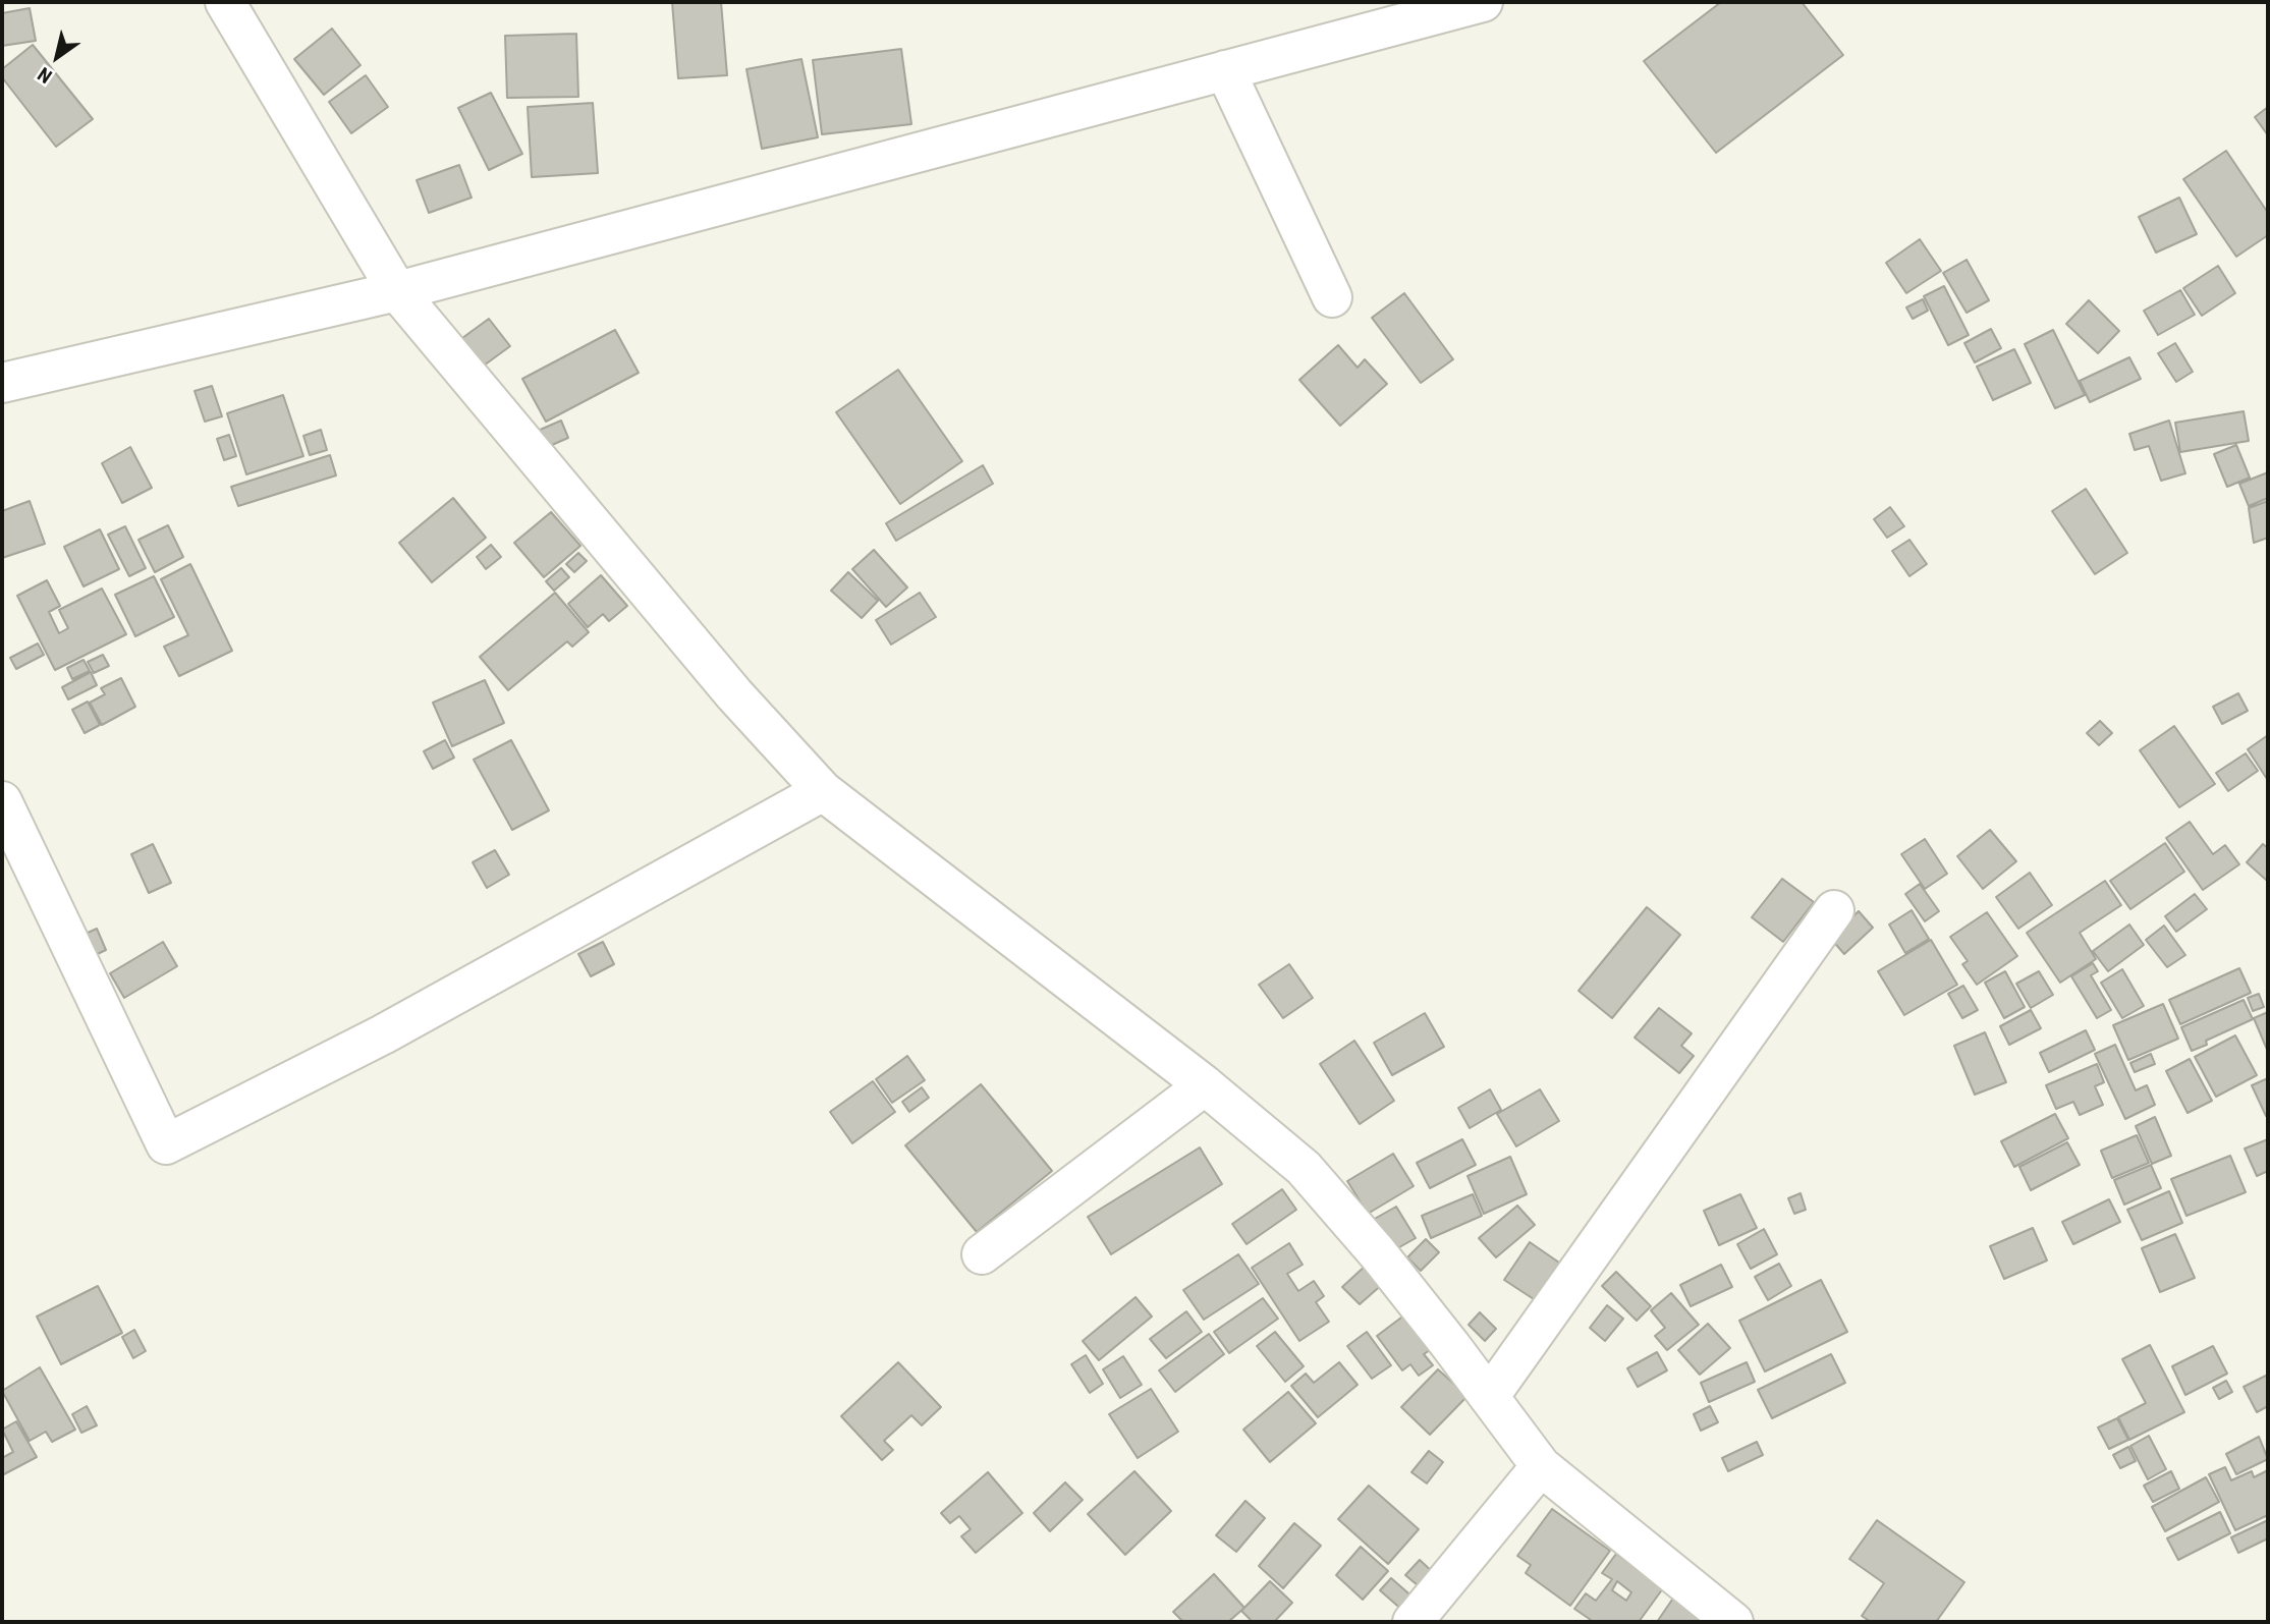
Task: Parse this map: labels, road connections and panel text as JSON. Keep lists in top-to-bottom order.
{
  "north": "bottom left"
}
